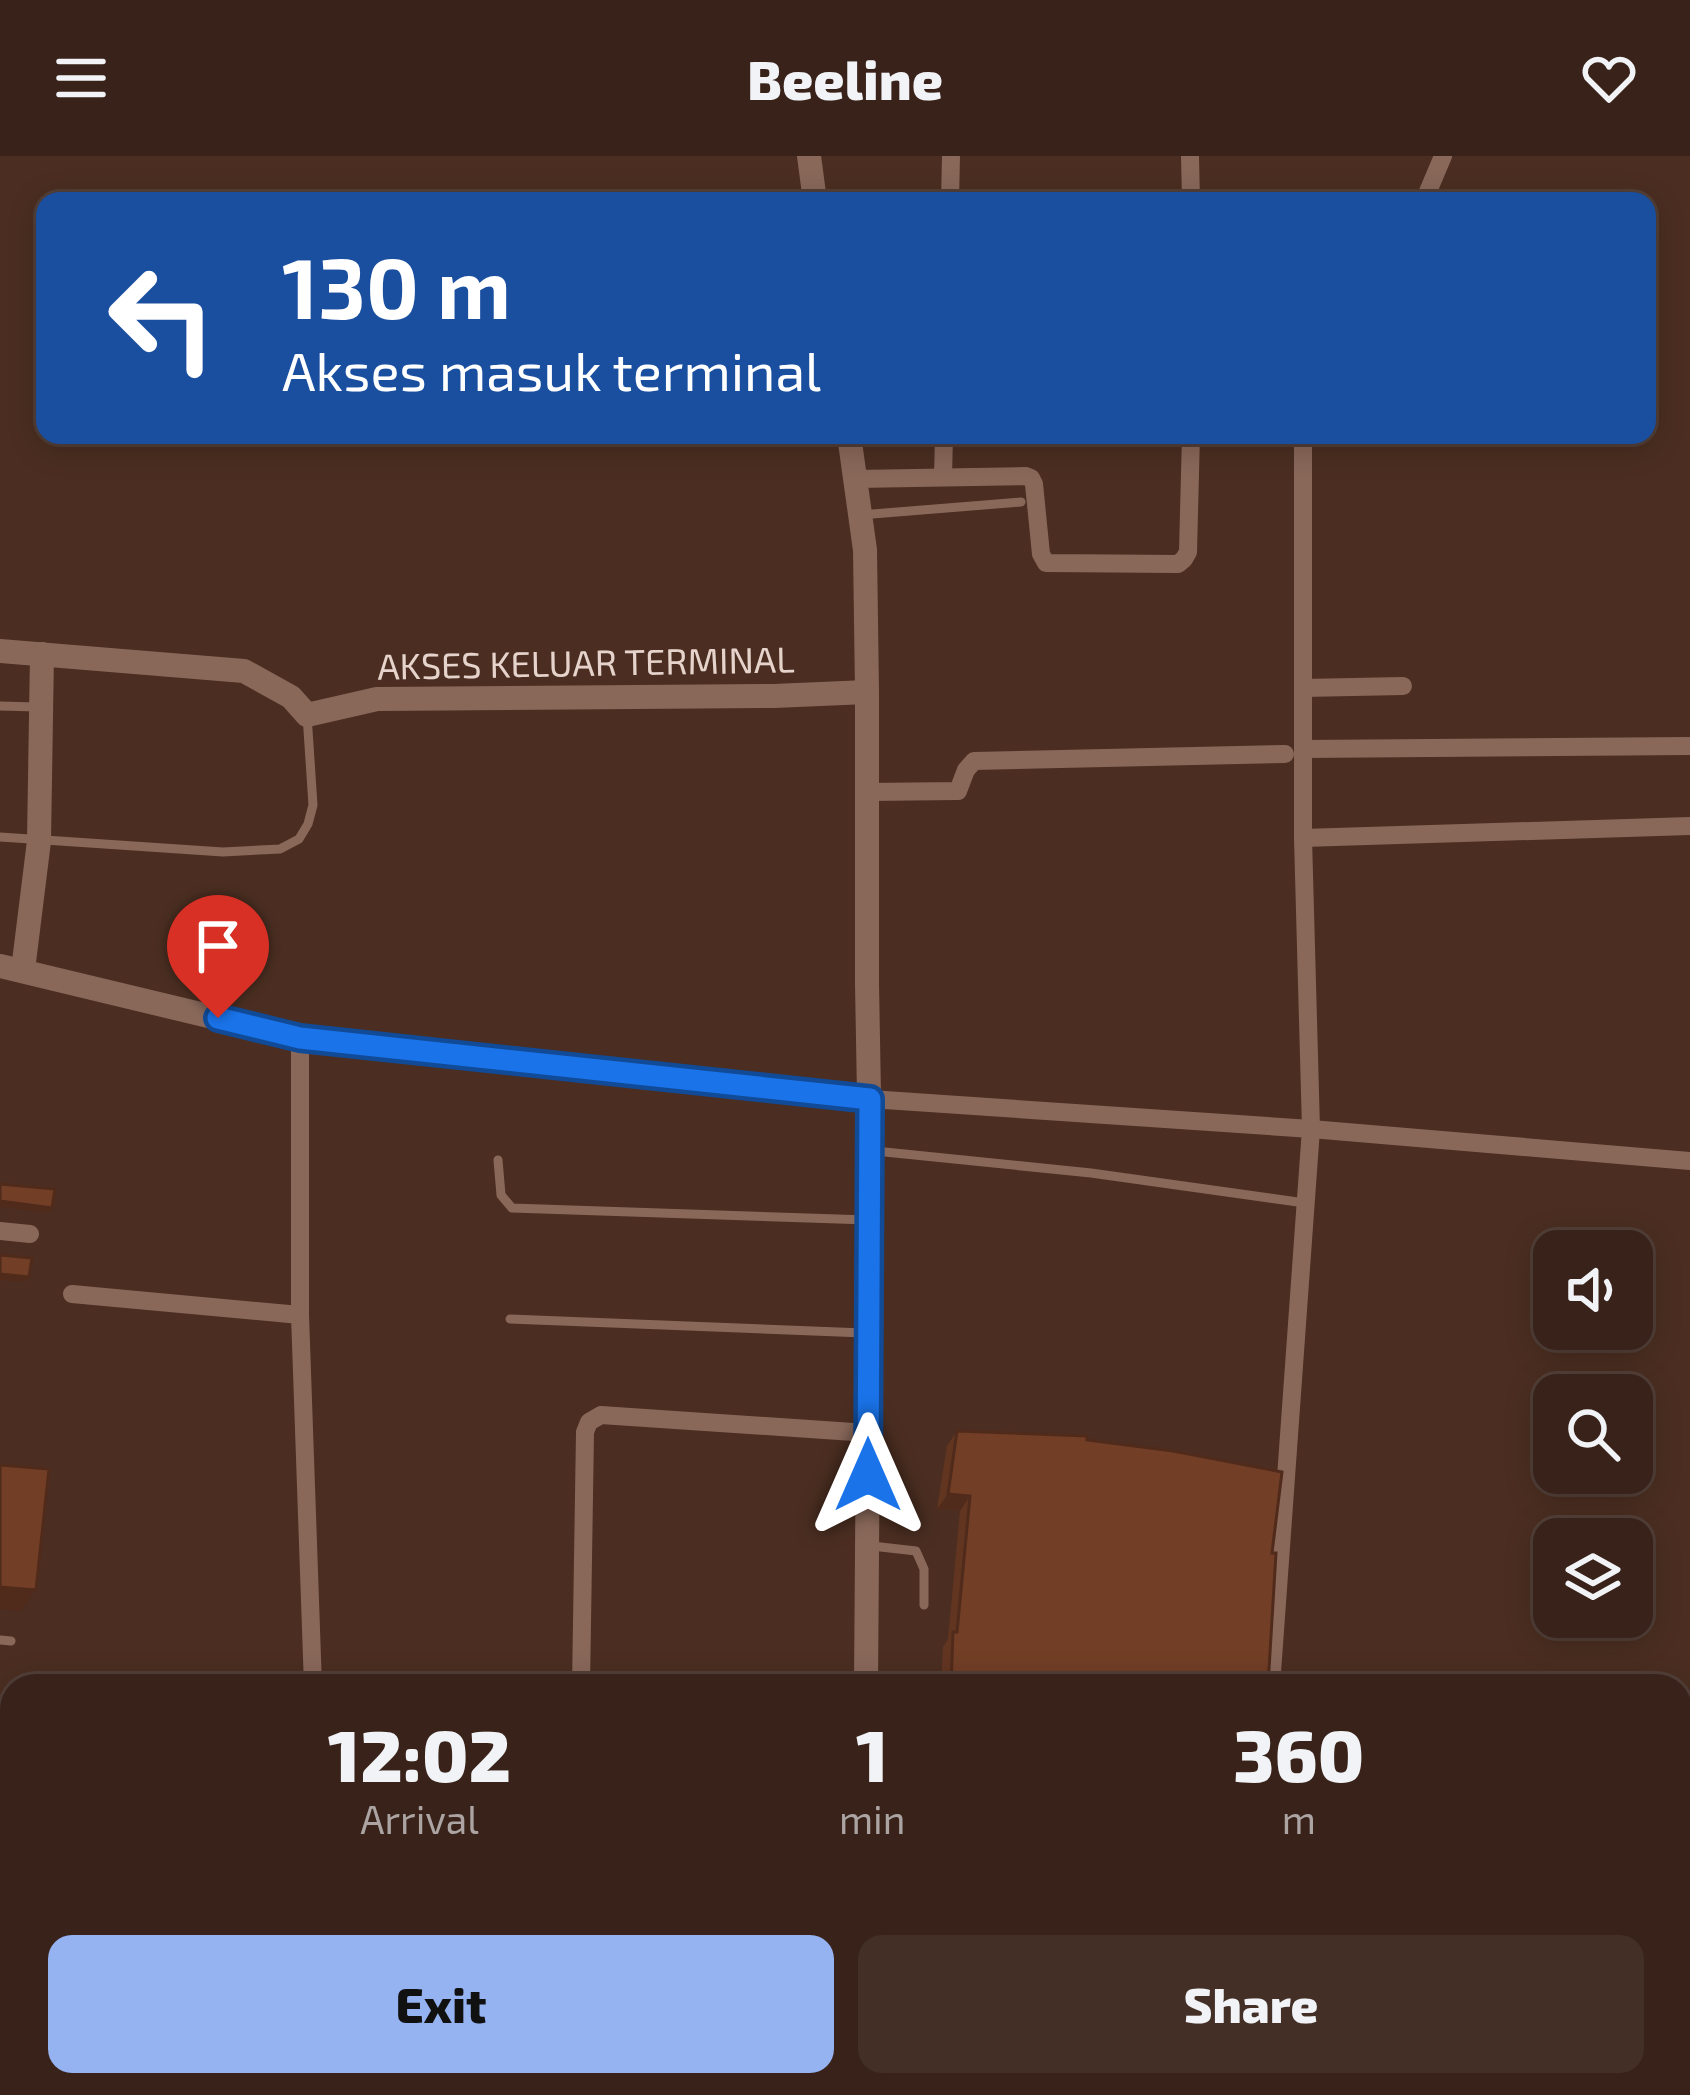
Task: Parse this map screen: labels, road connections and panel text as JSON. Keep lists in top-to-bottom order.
{
  "streets": {
    "street": ["AKSES KELUAR TERMINAL"]
  },
  "page": {
    "header": "Beeline",
    "turn": ["130 m", "Akses masuk terminal"],
    "eta": [
      "12:02",
      "Arrival",
      "1",
      "min",
      "360",
      "m"
    ],
    "buttons": ["Exit", "Share"]
  }
}
